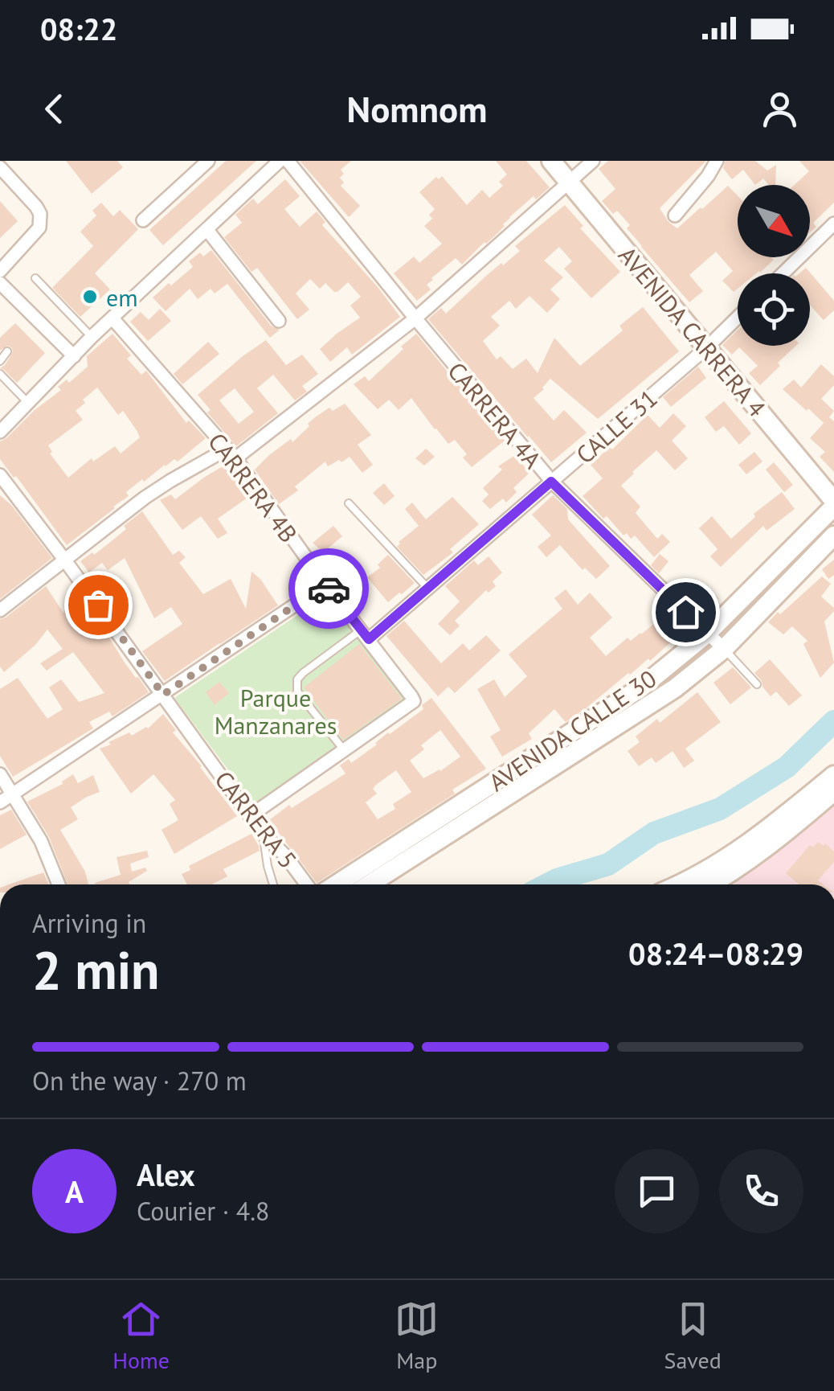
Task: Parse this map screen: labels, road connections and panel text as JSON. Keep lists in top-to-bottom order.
{
  "streets": {
    "main road": ["AVENIDA CARRERA 4", "AVENIDA CALLE 30"],
    "street": [
      "CARRERA 4A",
      "CALLE 31",
      "CARRERA 4B",
      "CARRERA 5"
    ]
  },
  "crossings": [
    ["AVENIDA CARRERA 4", "CALLE 31"],
    ["AVENIDA CARRERA 4", "AVENIDA CALLE 30"],
    ["CARRERA 4A", "CALLE 31"],
    ["CARRERA 4A", "AVENIDA CALLE 30"],
    ["CALLE 31", "CARRERA 4B"]
  ],
  "parks": ["Parque Manzanares"],
  "places": ["em"],
  "north": "bottom right",
  "page": {
    "status": "08:22",
    "header": "Nomnom",
    "heading": ["2 min", "Arriving in", "08:24–08:29"],
    "panel": ["Alex", "Courier · 4.8"],
    "bar": "On the way · 270 m",
    "round": "A",
    "tabs": ["Home", "Map", "Saved"]
  }
}
